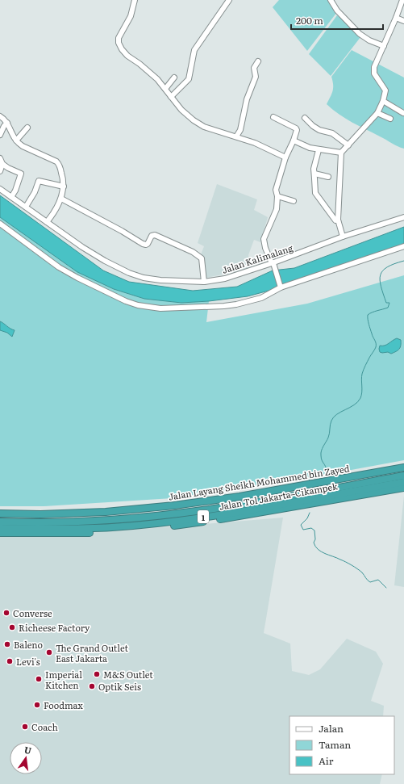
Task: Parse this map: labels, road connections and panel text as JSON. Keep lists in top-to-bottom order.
{
  "streets": {
    "highway": ["Jalan Layang Sheikh Mohammed bin Zayed", "Jalan Tol Jakarta–Cikampek", "1"],
    "street": ["Jalan Kalimalang"]
  },
  "places": [
    "Converse",
    "Richeese Factory",
    "Baleno",
    "The Grand Outlet East Jakarta",
    "Levi's",
    "M&S Outlet",
    "Imperial Kitchen",
    "Optik Seis",
    "Foodmax",
    "Coach"
  ],
  "legend": ["Jalan", "Taman", "Air"],
  "scale_bar": "200 m",
  "north": "top"
}
